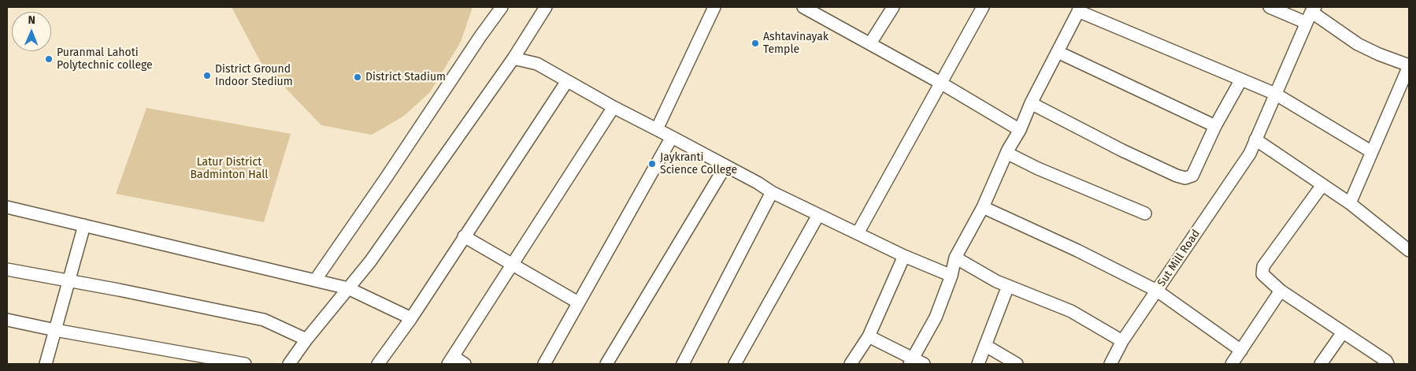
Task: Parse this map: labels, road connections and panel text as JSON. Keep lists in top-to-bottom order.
{
  "streets": {
    "street": ["Sut Mill Road"]
  },
  "parks": ["Latur District Badminton Hall"],
  "places": [
    "Ashtavinayak Temple",
    "Puranmal Lahoti Polytechnic college",
    "District Ground Indoor Stedium",
    "District Stadium",
    "Jaykranti Science College"
  ],
  "north": "top"
}
